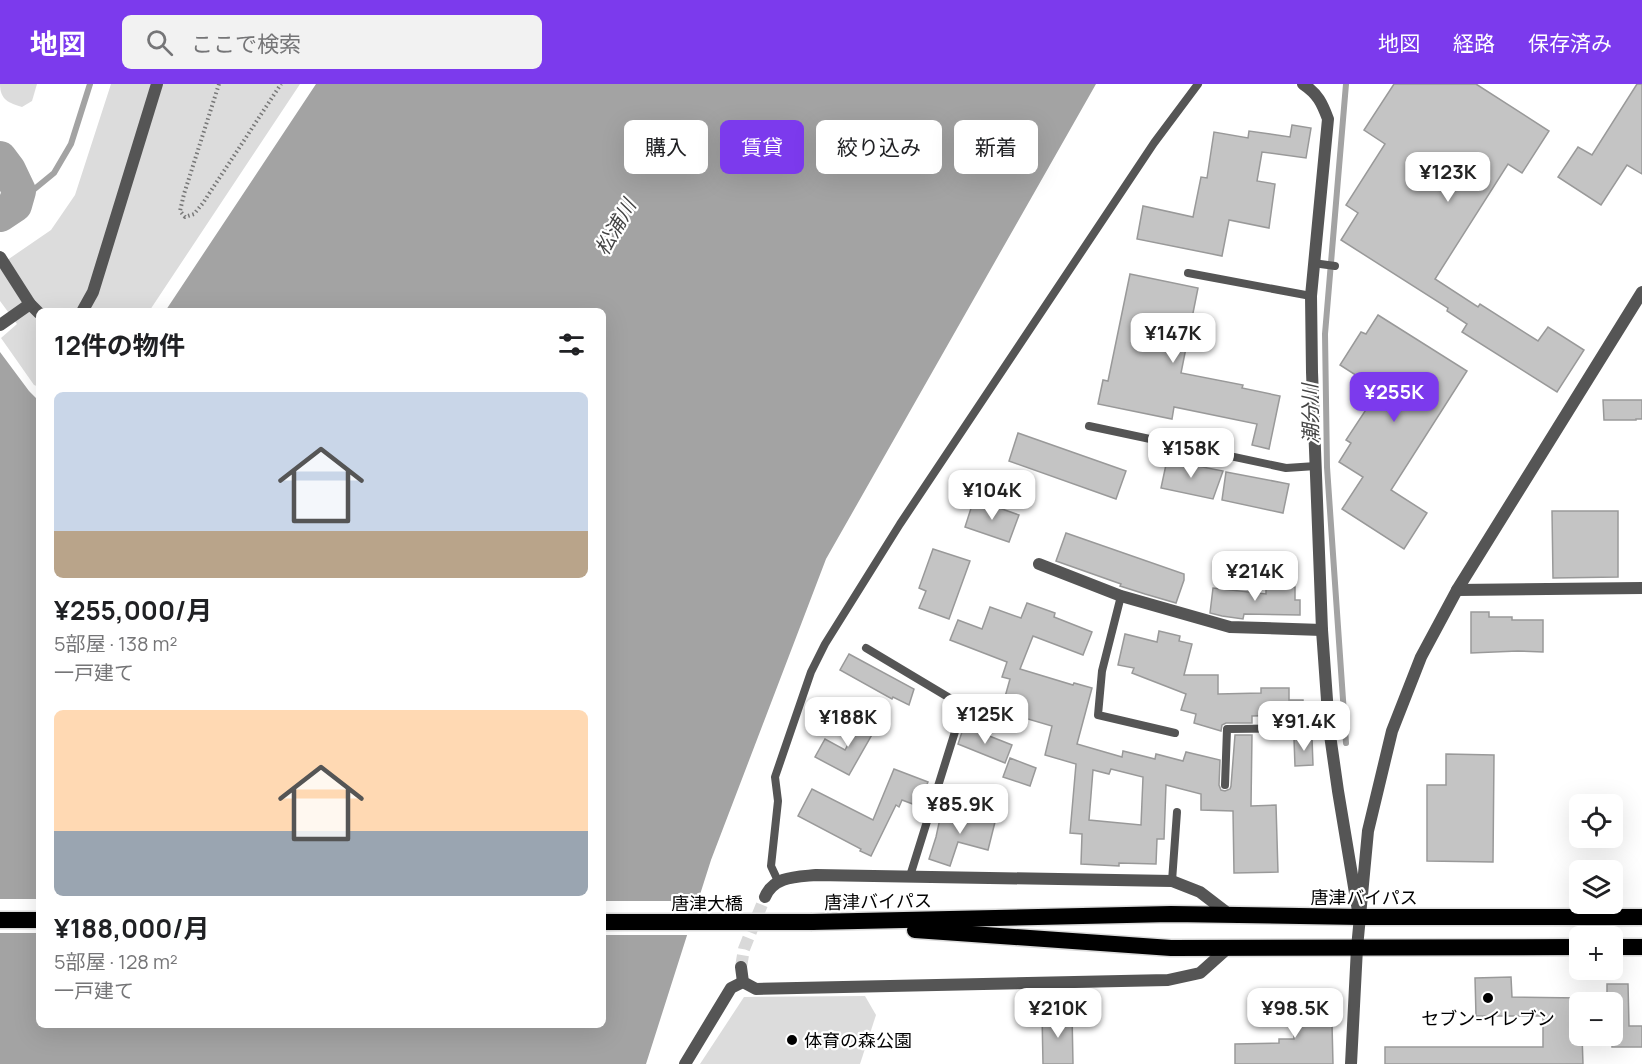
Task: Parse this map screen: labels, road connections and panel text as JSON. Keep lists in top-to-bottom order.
{
  "streets": {
    "highway": ["唐津バイパス", "唐津大橋"]
  },
  "crossings": [
    ["唐津バイパス", "唐津大橋"]
  ],
  "water": ["松浦川", "潮分川"],
  "places": ["セブン-イレブン", "体育の森公園"],
  "page": {
    "header": "地図",
    "search": "ここで検索",
    "nav": ["地図", "経路", "保存済み"],
    "chip": [
      "購入",
      "賃貸",
      "絞り込み",
      "新着"
    ],
    "price": [
      "¥123K",
      "¥147K",
      "¥255K",
      "¥158K",
      "¥104K",
      "¥214K",
      "¥125K",
      "¥188K",
      "¥91.4K",
      "¥85.9K",
      "¥210K",
      "¥98.5K"
    ],
    "heading": "12件の物件",
    "list": [
      {
        "name": "¥255,000/月",
        "note": "5部屋 · 138 m² · 一戸建て"
      },
      {
        "name": "¥188,000/月",
        "note": "5部屋 · 128 m² · 一戸建て"
      }
    ],
    "map_buttons": ["+", "−"]
  }
}
